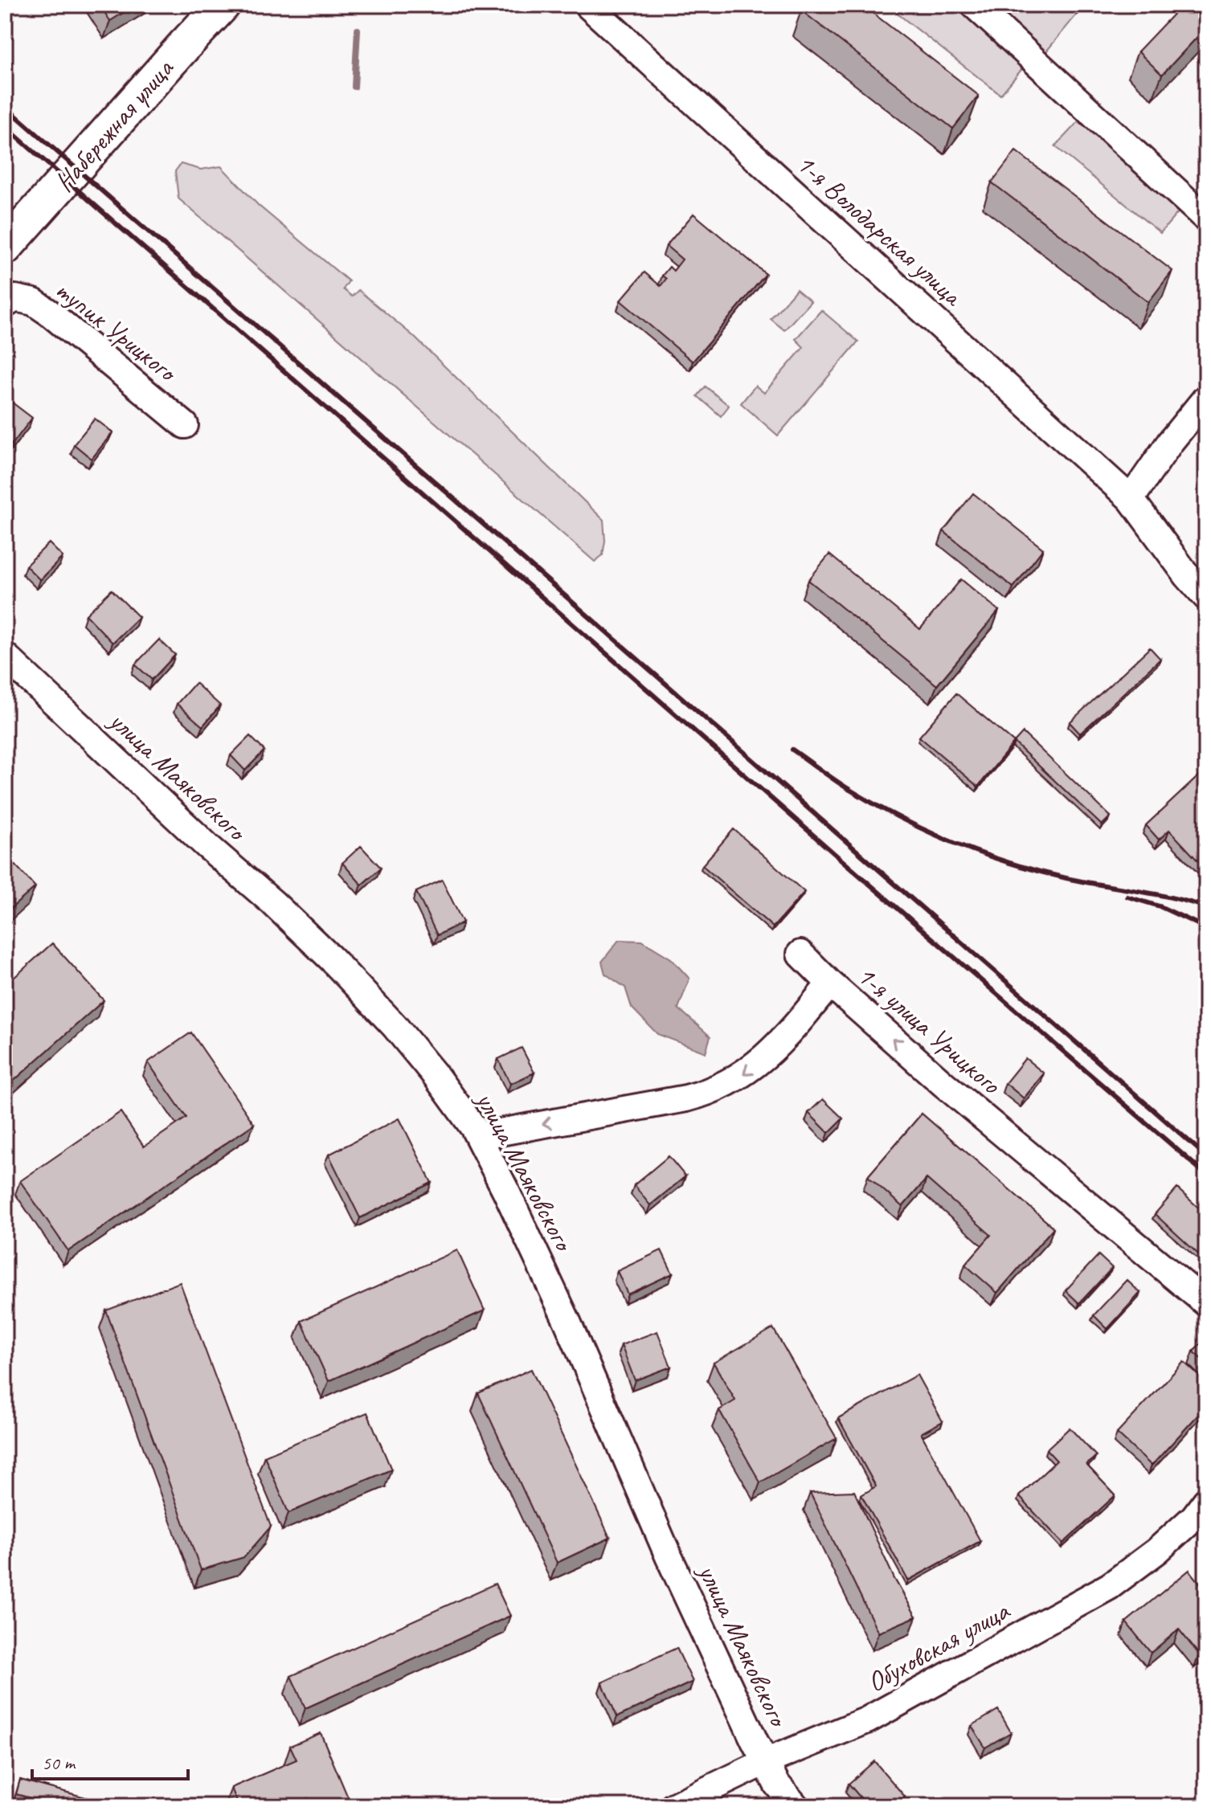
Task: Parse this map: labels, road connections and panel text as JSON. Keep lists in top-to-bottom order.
{
  "streets": {
    "main road": ["Набережная улица"],
    "street": [
      "1-я Володарская улица",
      "тупик Урицкого",
      "улица Маяковского",
      "1-я улица Урицкого",
      "Обуховская улица"
    ]
  },
  "crossings": [
    ["улица Маяковского", "1-я улица Урицкого"],
    ["улица Маяковского", "Обуховская улица"]
  ],
  "one_way": ["1-я улица Урицкого"],
  "scale_bar": "50 m"
}
